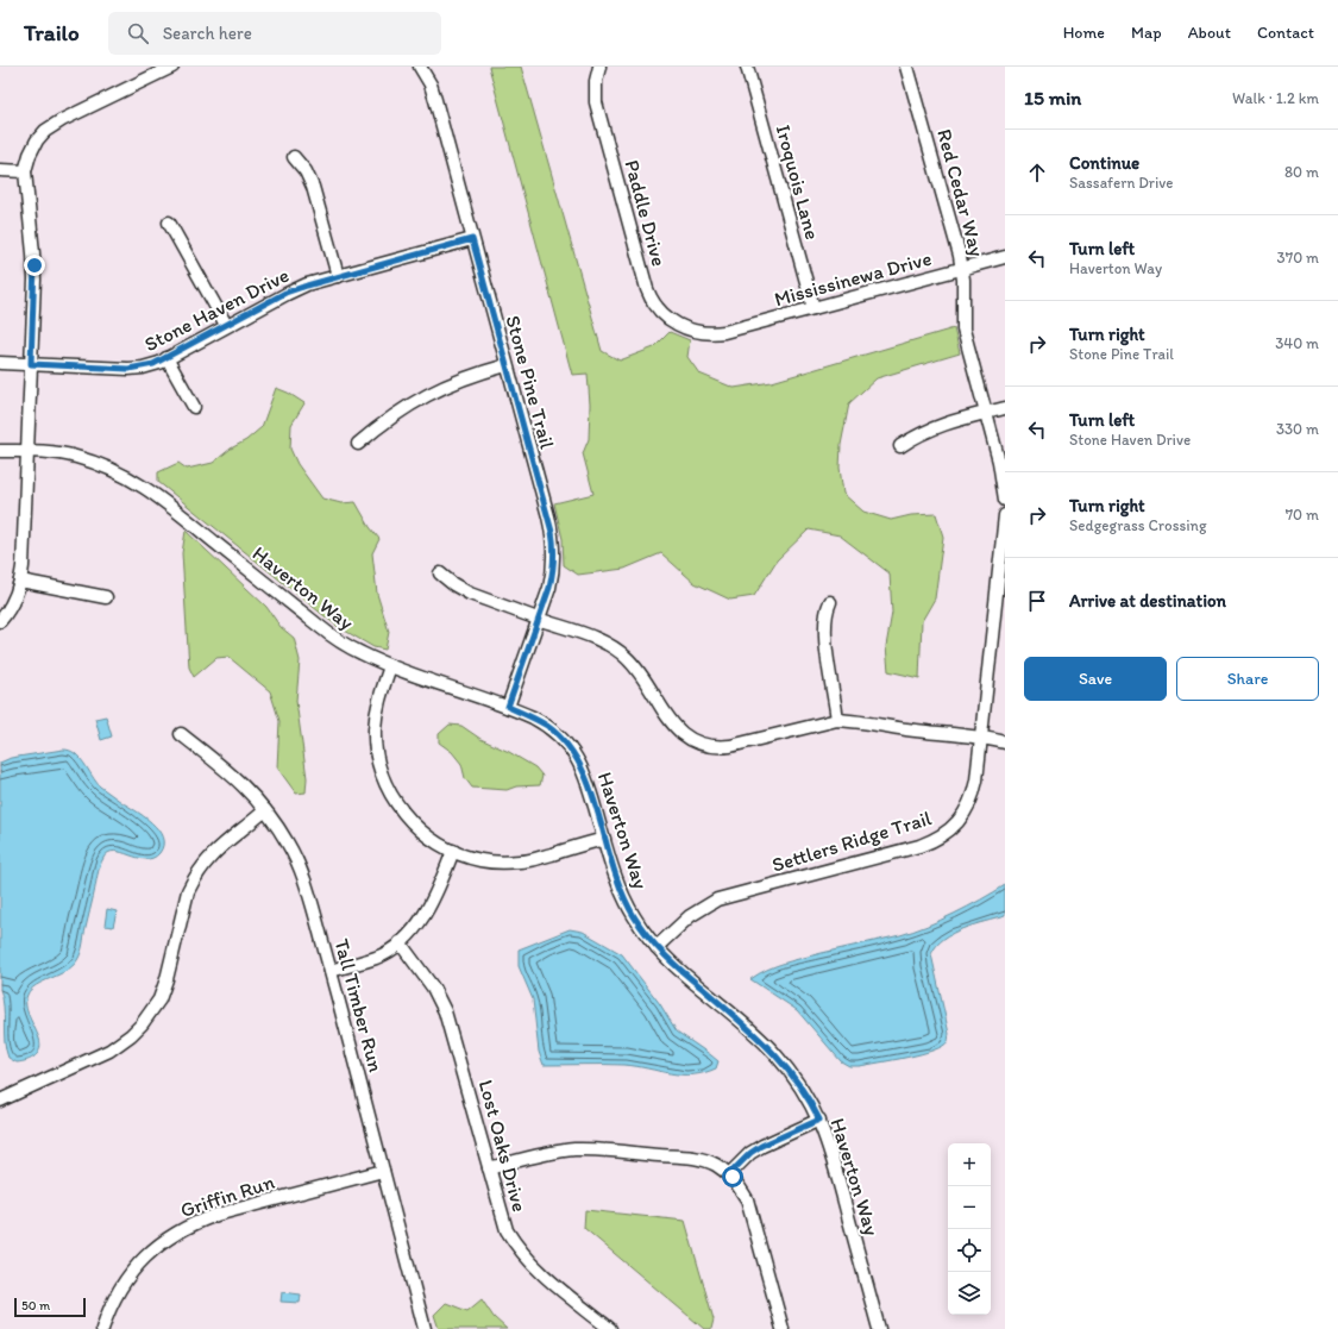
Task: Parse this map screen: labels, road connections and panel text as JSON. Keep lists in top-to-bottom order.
{
  "streets": {
    "street": [
      "Iroquois Lane",
      "Red Cedar Way",
      "Paddle Drive",
      "Mississinewa Drive",
      "Stone Haven Drive",
      "Stone Pine Trail",
      "Haverton Way",
      "Settlers Ridge Trail",
      "Tall Timber Run",
      "Lost Oaks Drive",
      "Griffin Run"
    ]
  },
  "crossings": [
    ["Iroquois Lane", "Mississinewa Drive"],
    ["Red Cedar Way", "Mississinewa Drive"],
    ["Paddle Drive", "Mississinewa Drive"],
    ["Stone Haven Drive", "Stone Pine Trail"],
    ["Stone Pine Trail", "Haverton Way"],
    ["Haverton Way", "Settlers Ridge Trail"],
    ["Tall Timber Run", "Griffin Run"]
  ],
  "scale_bar": "50 m",
  "page": {
    "header": "Trailo",
    "search": "Search here",
    "nav": [
      "Home",
      "Map",
      "About",
      "Contact"
    ],
    "heading": ["15 min", "Walk · 1.2 km"],
    "list": [
      ["Continue", "Sassafern Drive", "80 m"],
      ["Turn left", "Haverton Way", "370 m"],
      ["Turn right", "Stone Pine Trail", "340 m"],
      ["Turn left", "Stone Haven Drive", "330 m"],
      ["Turn right", "Sedgegrass Crossing", "70 m"],
      "Arrive at destination"
    ],
    "buttons": ["Save", "Share"],
    "map_buttons": ["+", "−"],
    "scale": "50 m"
  }
}
